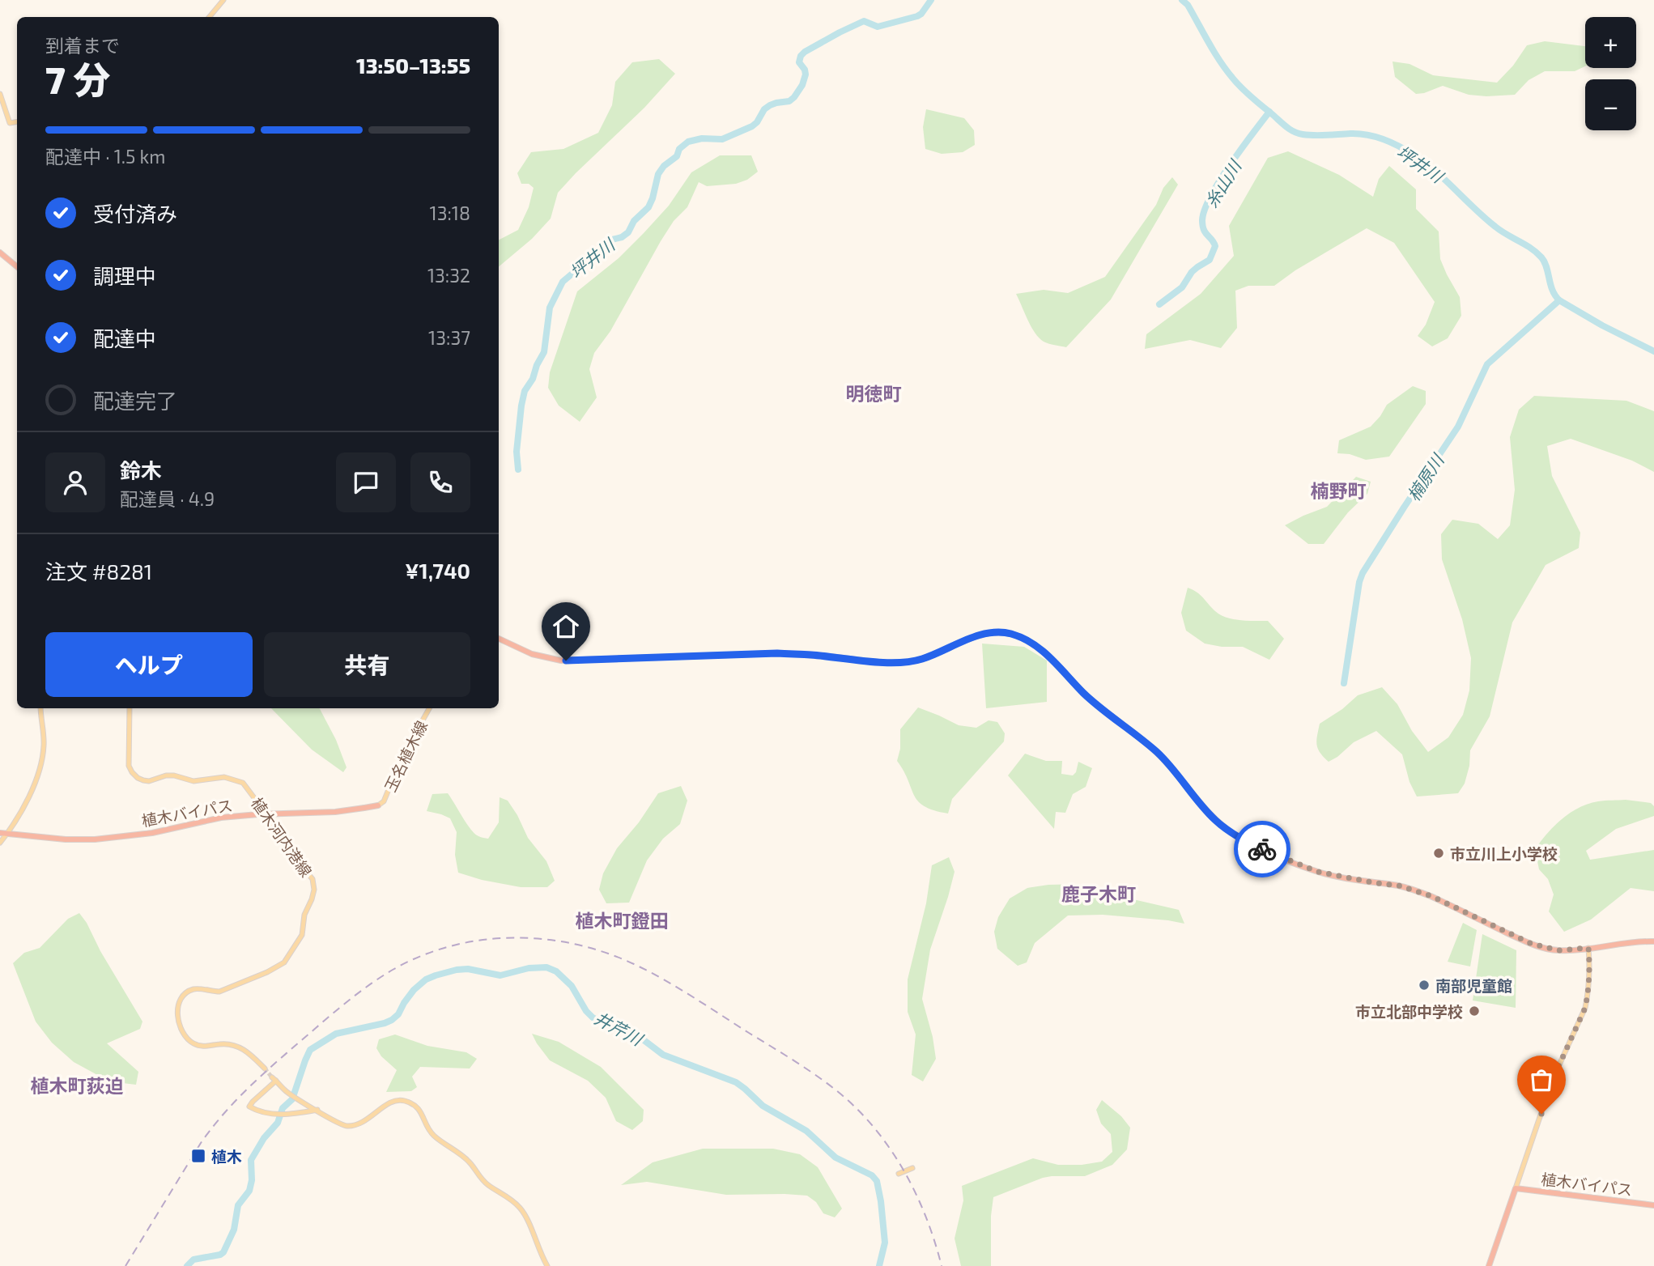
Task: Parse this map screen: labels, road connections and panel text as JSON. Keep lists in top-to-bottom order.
{
  "streets": {
    "highway": ["植木バイパス"],
    "main road": ["玉名植木線", "植木河内港線"]
  },
  "crossings": [
    ["玉名植木線", "植木バイパス"]
  ],
  "districts": [
    "明徳町",
    "楠野町",
    "鹿子木町",
    "植木町鐙田",
    "植木町荻迫"
  ],
  "water": [
    "坪井川",
    "糸山川",
    "楠原川",
    "井芹川"
  ],
  "places": {
    "other": ["市立川上小学校", "南部児童館", "市立北部中学校"],
    "transit": ["植木"]
  },
  "page": {
    "map_buttons": ["+", "−"],
    "heading": ["7 分", "到着まで", "13:50–13:55"],
    "panel": [
      "鈴木",
      "配達員 · 4.9",
      "注文 #8281",
      "¥1,740"
    ],
    "bar": "配達中 · 1.5 km",
    "list": [
      ["受付済み", "13:18"],
      ["調理中", "13:32"],
      ["配達中", "13:37"],
      "配達完了"
    ],
    "buttons": ["ヘルプ", "共有"]
  }
}
